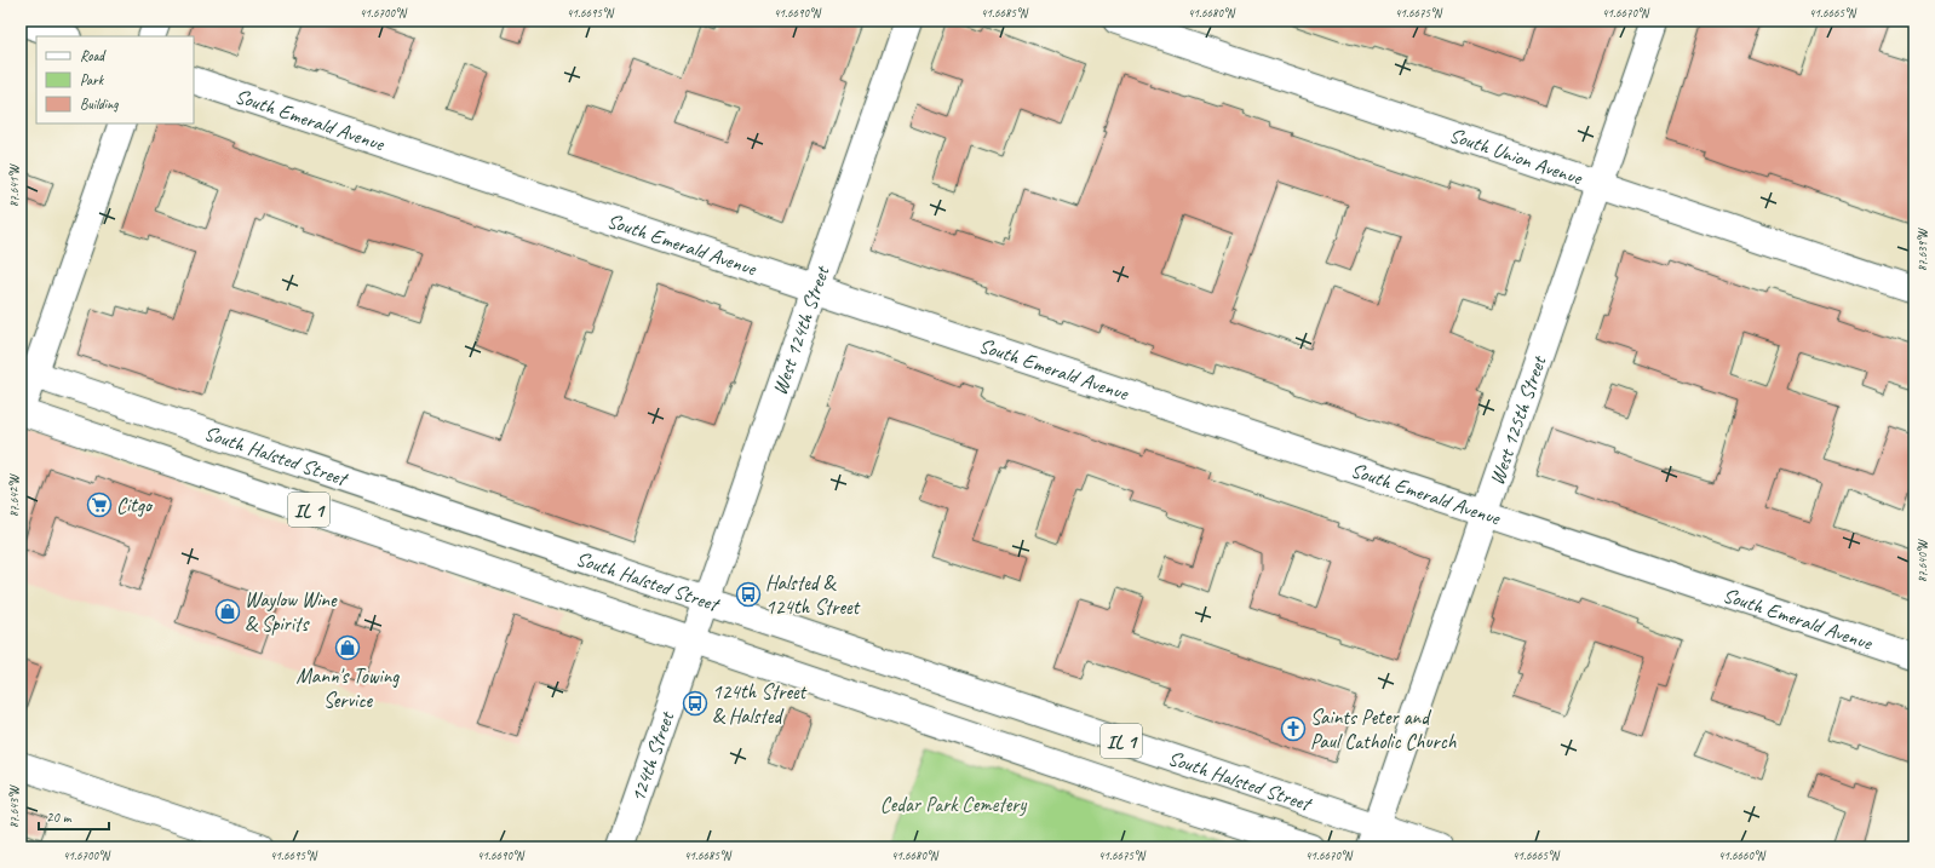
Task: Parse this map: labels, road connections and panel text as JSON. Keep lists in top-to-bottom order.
{
  "streets": {
    "street": [
      "South Emerald Avenue",
      "South Union Avenue",
      "West 124th Street",
      "West 125th Street",
      "South Halsted Street",
      "IL 1",
      "124th Street"
    ]
  },
  "crossings": [
    ["South Emerald Avenue", "West 124th Street"],
    ["South Emerald Avenue", "West 125th Street"],
    ["South Union Avenue", "West 125th Street"],
    ["West 124th Street", "South Halsted Street"],
    ["West 124th Street", "124th Street"],
    ["West 125th Street", "South Halsted Street"],
    ["South Halsted Street", "124th Street"]
  ],
  "parks": ["Cedar Park Cemetery"],
  "places": {
    "supermarket": ["Citgo"],
    "bus stop": ["Halsted & 124th Street", "124th Street & Halsted"],
    "shop": ["Waylow Wine & Spirits", "Mann's Towing Service"],
    "church": ["Saints Peter and Paul Catholic Church"]
  },
  "legend": ["Road", "Park", "Building"],
  "scale_bar": "20 m",
  "coordinates": [
    "41.6700°N",
    "41.6695°N",
    "41.6690°N",
    "41.6685°N",
    "41.6680°N",
    "41.6675°N",
    "41.6670°N",
    "41.6665°N",
    "87.641°W",
    "87.639°W",
    "87.642°W",
    "87.640°W",
    "87.643°W",
    "41.6660°N"
  ]
}
